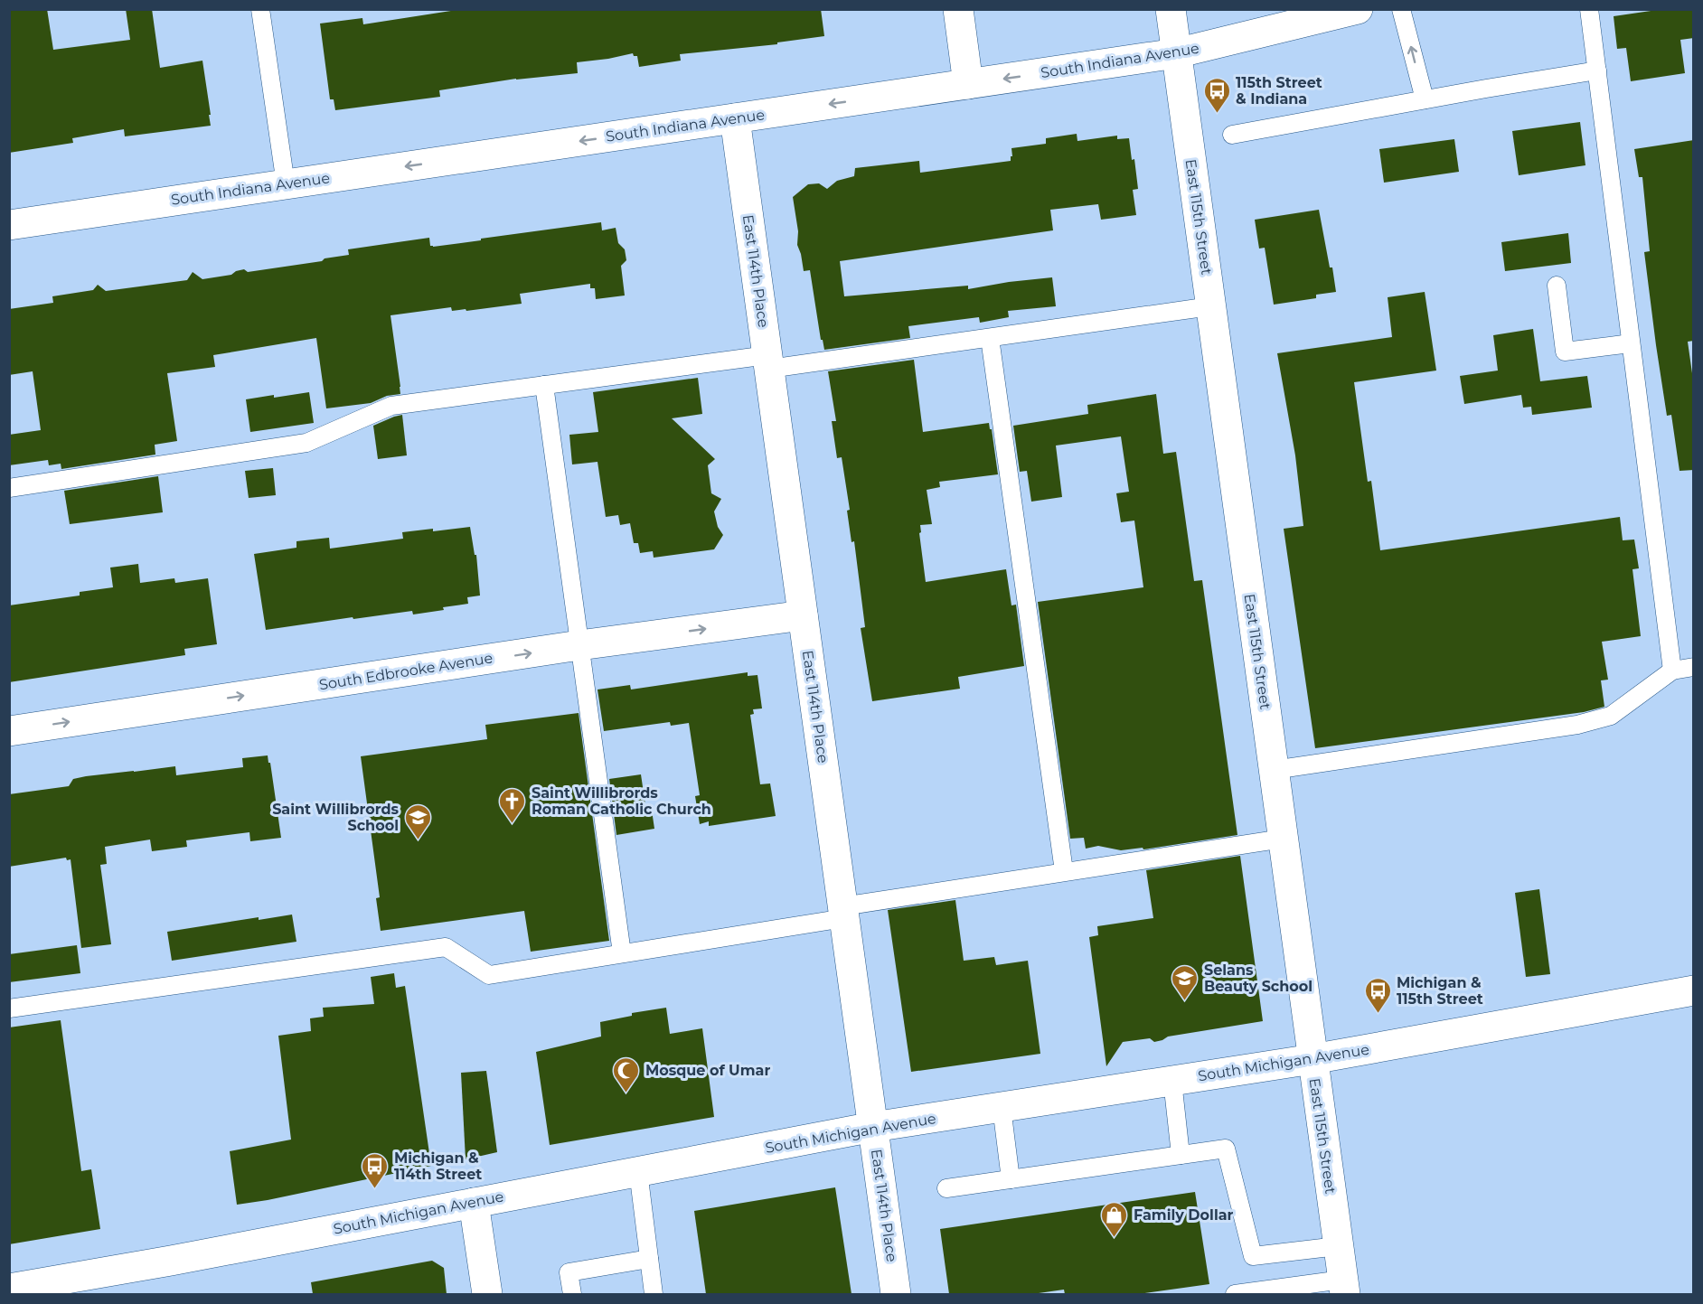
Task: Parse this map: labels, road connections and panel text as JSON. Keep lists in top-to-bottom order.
{
  "streets": {
    "street": [
      "South Indiana Avenue",
      "East 115th Street",
      "East 114th Place",
      "South Edbrooke Avenue",
      "South Michigan Avenue"
    ]
  },
  "crossings": [
    ["South Indiana Avenue", "East 115th Street"],
    ["South Indiana Avenue", "East 114th Place"],
    ["East 115th Street", "South Michigan Avenue"],
    ["East 114th Place", "South Edbrooke Avenue"],
    ["East 114th Place", "South Michigan Avenue"]
  ],
  "one_way": ["South Indiana Avenue", "South Edbrooke Avenue"],
  "places": {
    "bus stop": ["115th Street & Indiana", "Michigan & 115th Street", "Michigan & 114th Street"],
    "church": ["Saint Willibrords Roman Catholic Church"],
    "school or university": ["Saint Willibrords School", "Selans Beauty School"],
    "mosque": ["Mosque of Umar"],
    "shop": ["Family Dollar"]
  }
}
